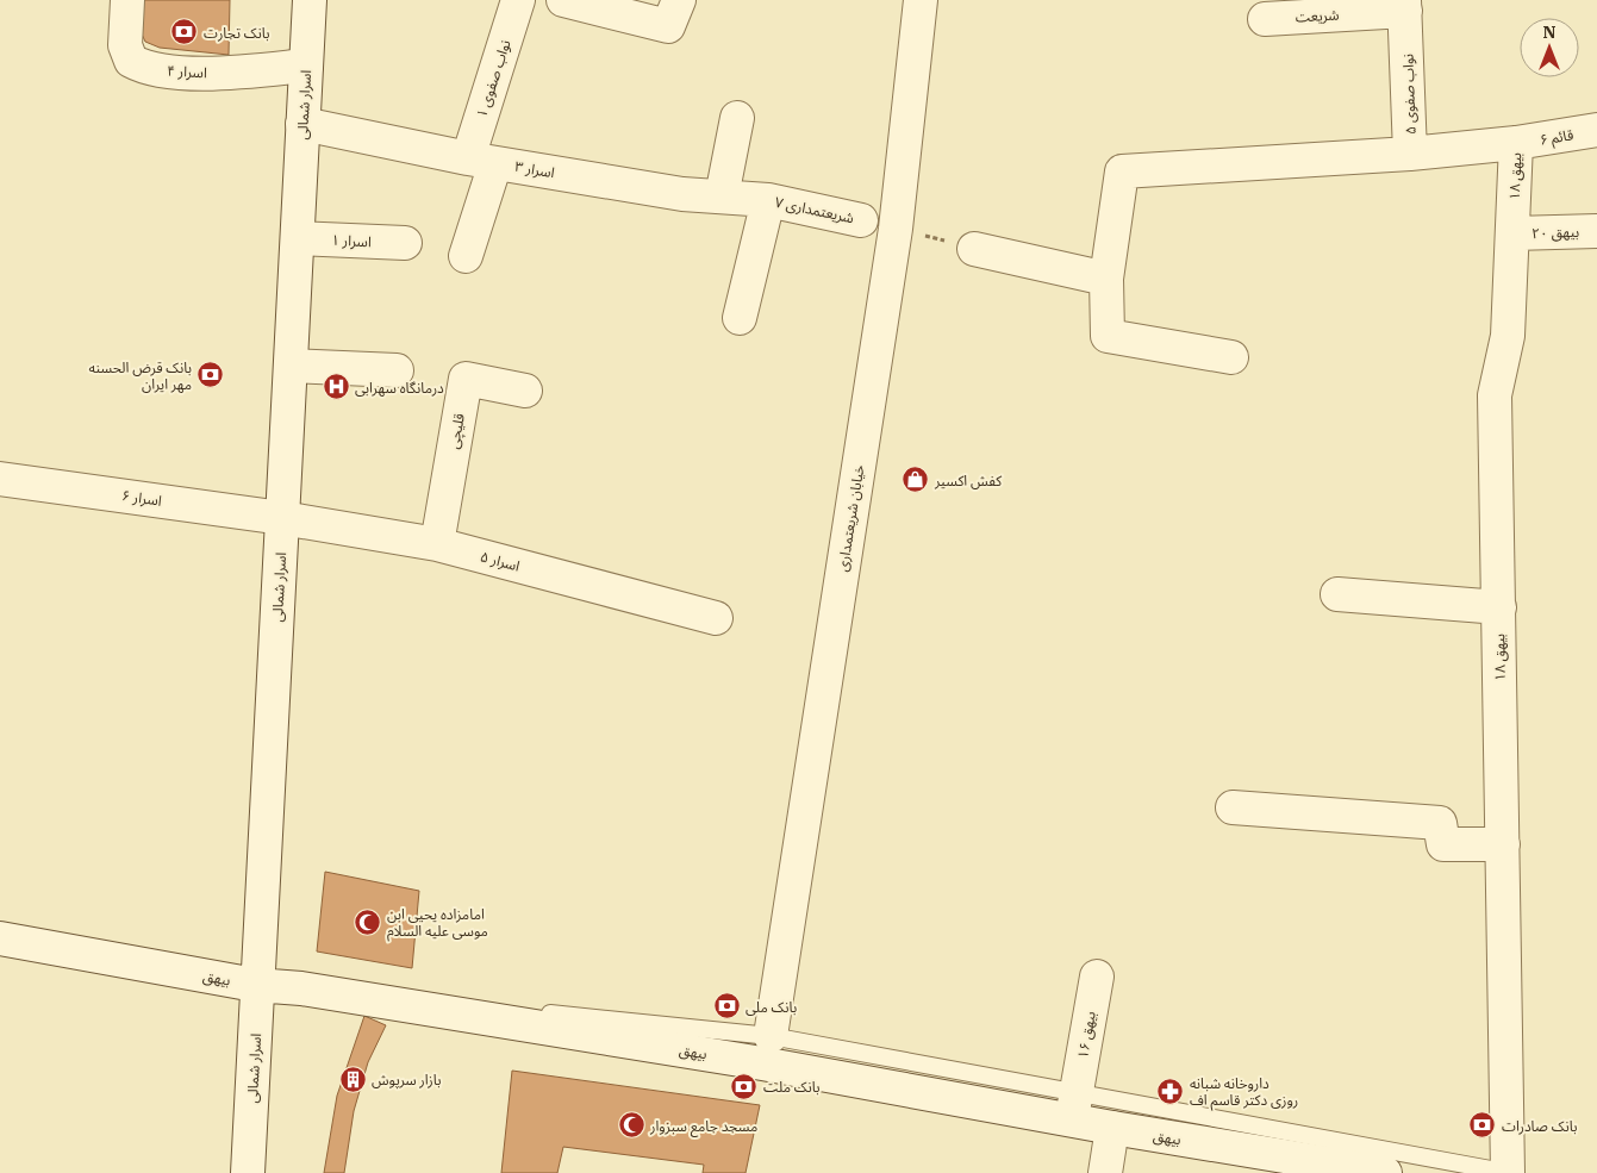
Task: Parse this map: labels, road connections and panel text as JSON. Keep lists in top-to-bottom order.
{
  "streets": {
    "street": [
      "شریعت",
      "اسرار ۴",
      "نواب صفوی ۱",
      "نواب صفوی ۵",
      "اسرار شمالی",
      "قائم ۶",
      "اسرار ۳",
      "بیهق ۱۸",
      "شریعتمداری ۷",
      "بیهق ۲۰",
      "اسرار ۱",
      "قلیچی",
      "اسرار ۶",
      "خیابان شریعتمداری",
      "اسرار ۵",
      "بیهق",
      "بیهق ۱۶"
    ]
  },
  "crossings": [
    ["شریعت", "نواب صفوی ۵"],
    ["اسرار ۴", "اسرار شمالی"],
    ["نواب صفوی ۱", "اسرار ۳"],
    ["نواب صفوی ۵", "قائم ۶"],
    ["نواب صفوی ۵", "بیهق ۱۸"],
    ["اسرار شمالی", "اسرار ۳"],
    ["اسرار شمالی", "اسرار ۱"],
    ["اسرار شمالی", "اسرار ۶"],
    ["اسرار شمالی", "اسرار ۵"],
    ["اسرار شمالی", "بیهق"],
    ["قائم ۶", "بیهق ۱۸"],
    ["اسرار ۳", "شریعتمداری ۷"],
    ["بیهق ۱۸", "بیهق ۲۰"],
    ["قلیچی", "اسرار ۵"],
    ["اسرار ۶", "اسرار ۵"],
    ["بیهق", "بیهق ۱۶"]
  ],
  "places": {
    "bank": [
      "بانک تجارت",
      "بانک قرض الحسنه مهر ایران",
      "بانک ملی",
      "بانک ملت",
      "بانک صادرات"
    ],
    "hospital": ["درمانگاه سهرابی"],
    "shop": ["کفش اکسیر"],
    "mosque": ["امامزاده یحیی ابن موسی علیه السلام", "مسجد جامع سبزوار"],
    "building": ["بازار سرپوش"],
    "pharmacy": ["داروخانه شبانه روزی دکتر قاسم اف"]
  },
  "north": "top"
}
